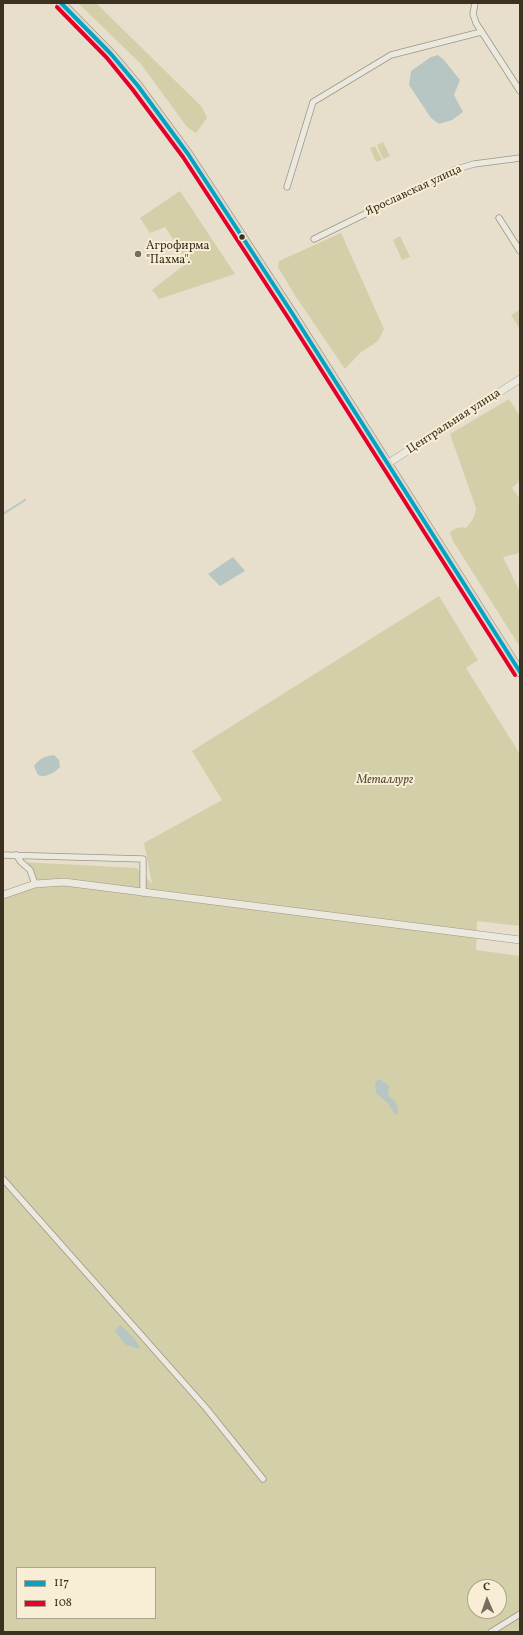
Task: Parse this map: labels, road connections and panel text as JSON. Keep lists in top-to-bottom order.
{
  "streets": {
    "street": ["Ярославская улица", "Центральная улица"]
  },
  "parks": ["Металлург"],
  "places": ["Агрофирма \"Пахма\"."],
  "lines": ["transit line 117", "transit line 108"],
  "legend": ["117", "108"],
  "north": "top"
}
